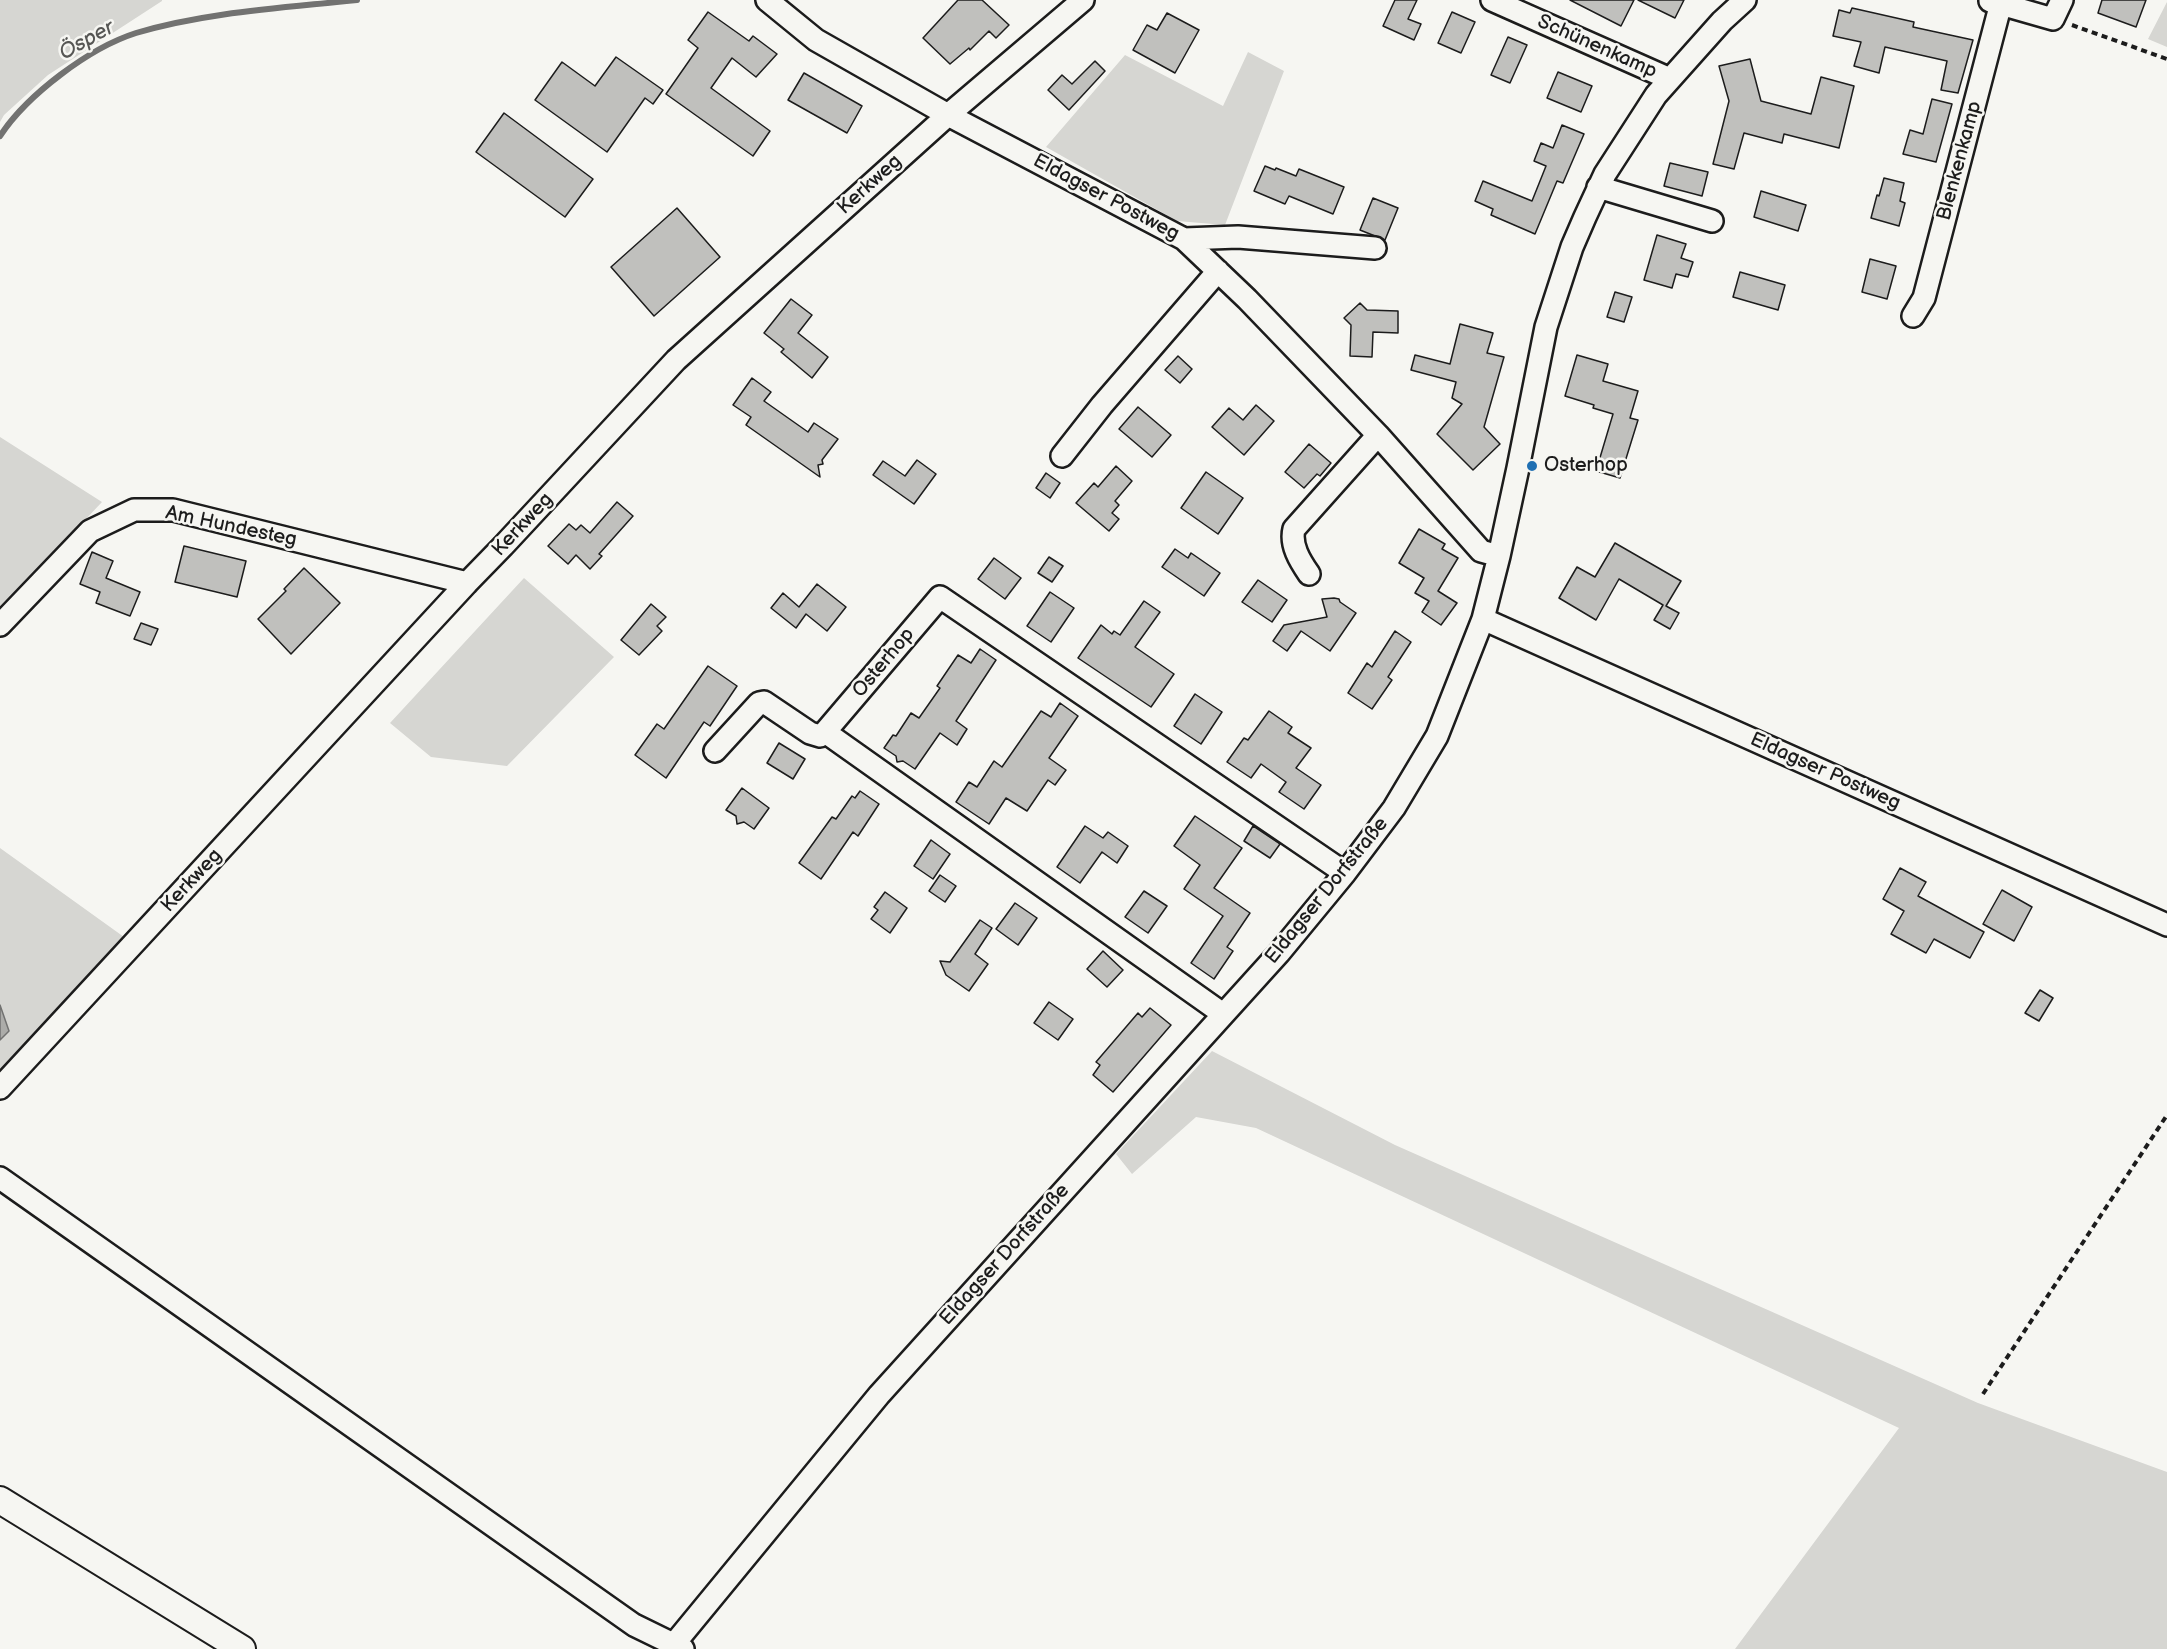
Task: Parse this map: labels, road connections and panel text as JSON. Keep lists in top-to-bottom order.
{
  "streets": {
    "street": [
      "Schünenkamp",
      "Blenkenkamp",
      "Kerkweg",
      "Eldagser Postweg",
      "Am Hundesteg",
      "Osterhop",
      "Eldagser Dorfstraße"
    ]
  },
  "crossings": [
    ["Schünenkamp", "Eldagser Dorfstraße"],
    ["Kerkweg", "Eldagser Postweg"],
    ["Kerkweg", "Am Hundesteg"],
    ["Eldagser Postweg", "Eldagser Dorfstraße"],
    ["Osterhop", "Eldagser Dorfstraße"]
  ],
  "water": ["Ösper"],
  "places": ["Osterhop"]
}
